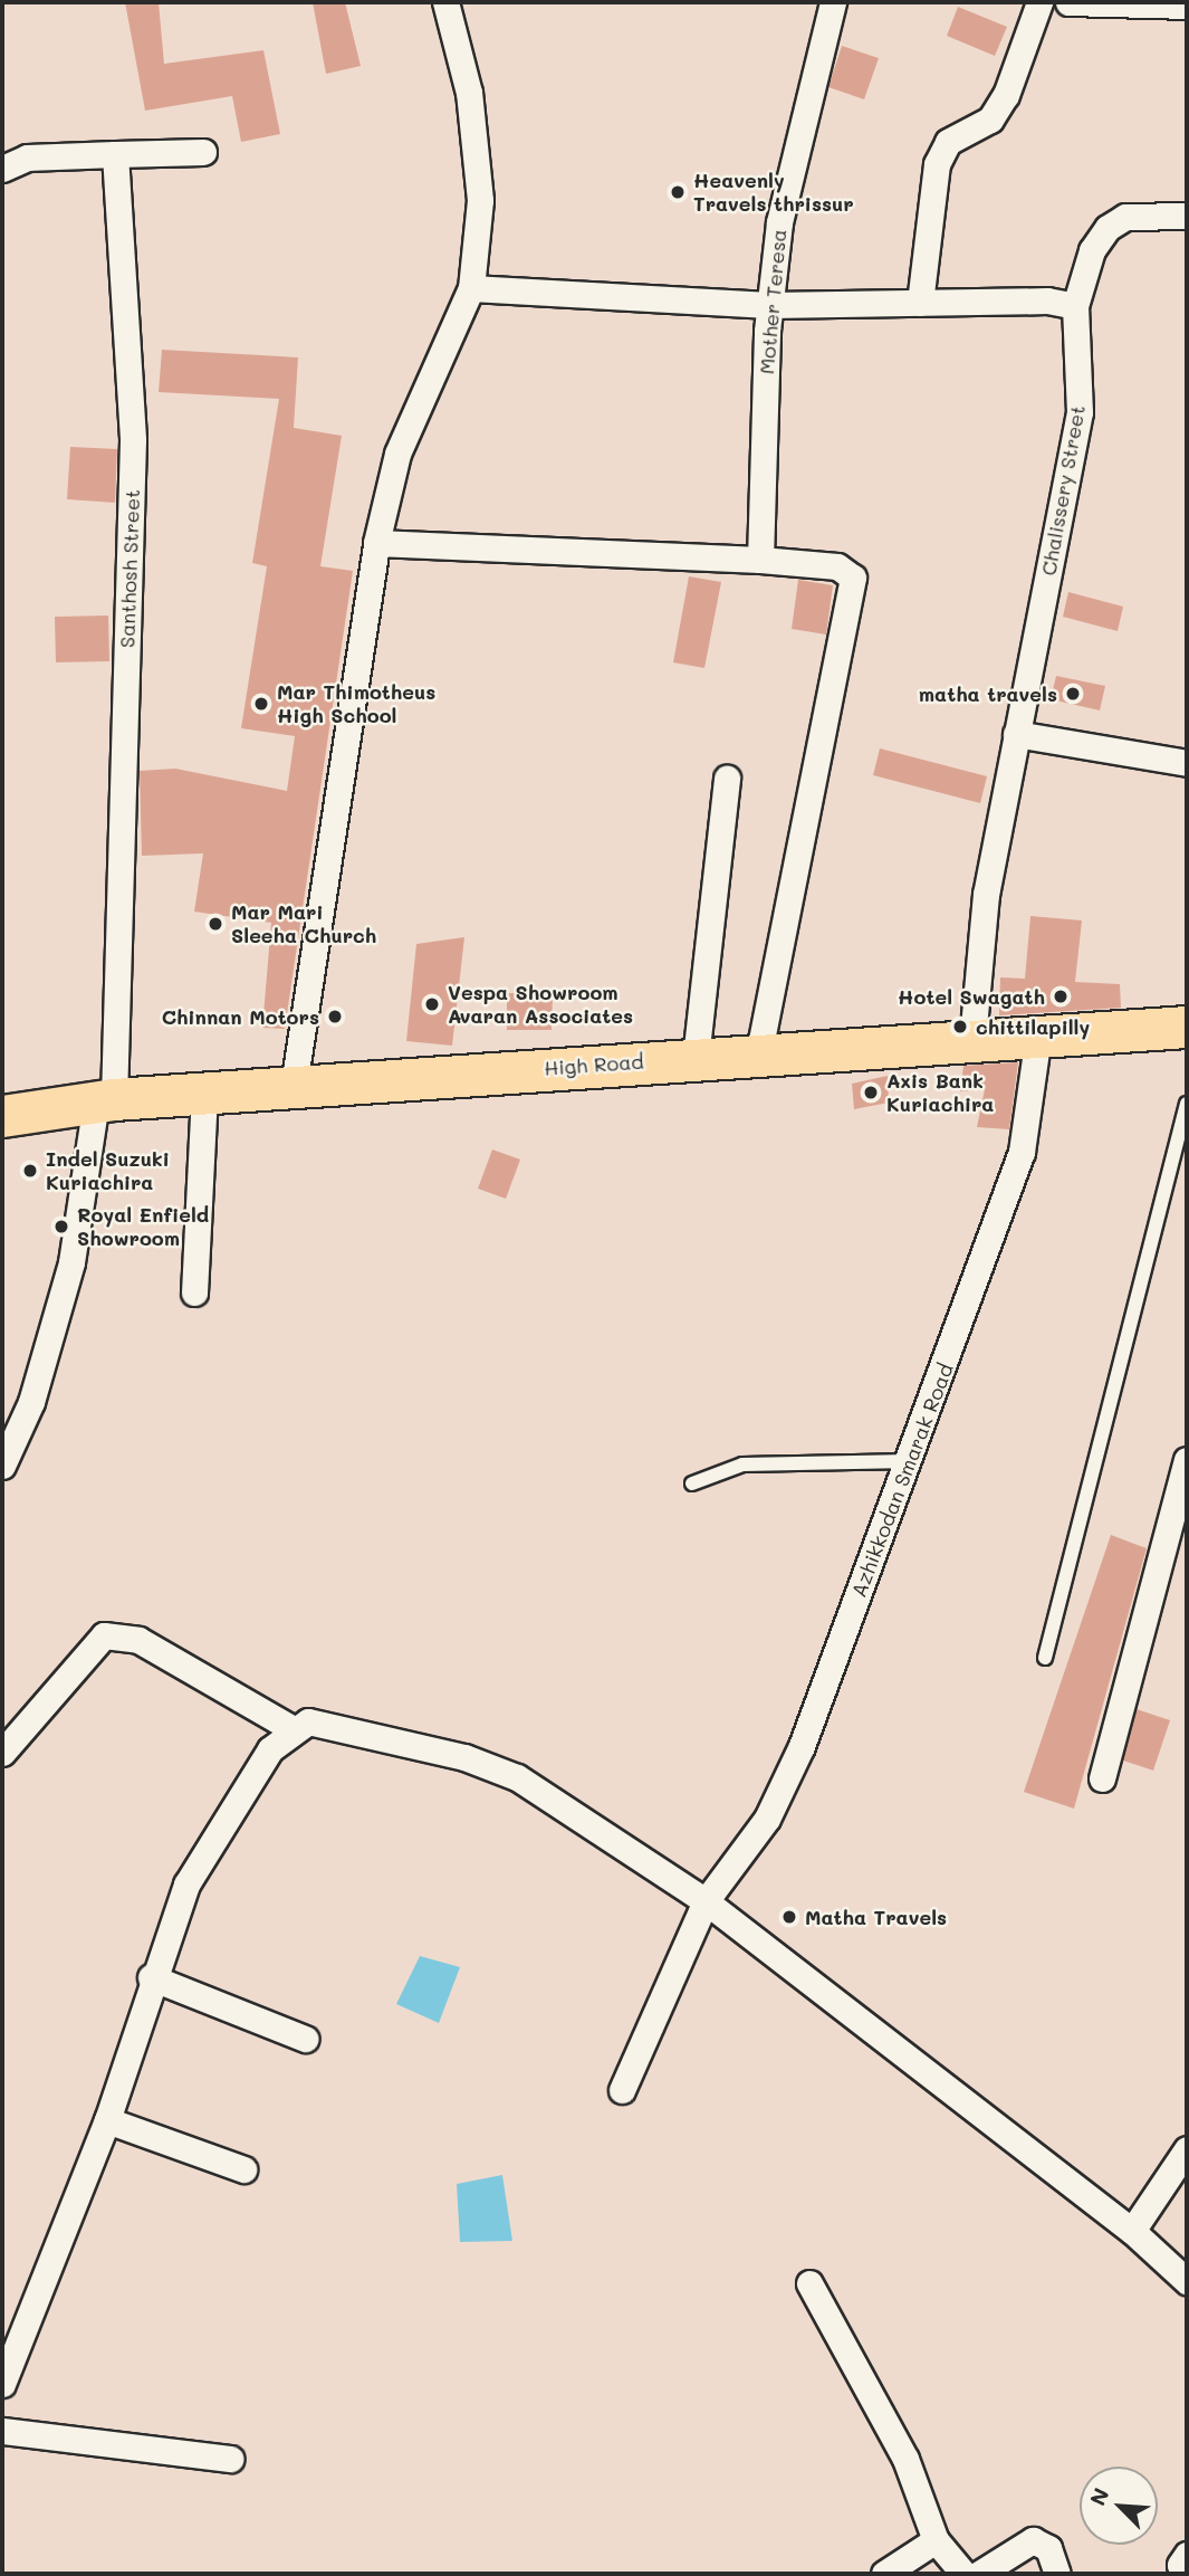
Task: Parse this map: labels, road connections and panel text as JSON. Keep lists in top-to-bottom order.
{
  "streets": {
    "main road": ["High Road"],
    "street": [
      "Mother Teresa",
      "Chalissery Street",
      "Santhosh Street",
      "Azhikkodan Smarak Road"
    ]
  },
  "crossings": [
    ["Chalissery Street", "High Road"],
    ["Santhosh Street", "High Road"],
    ["High Road", "Azhikkodan Smarak Road"]
  ],
  "places": [
    "Heavenly Travels thrissur",
    "matha travels",
    "Mar Thimotheus High School",
    "Mar Mari Sleeha Church",
    "Hotel Swagath",
    "Vespa Showroom Avaran Associates",
    "Chinnan Motors",
    "chittilapilly",
    "Axis Bank Kuriachira",
    "Indel Suzuki Kuriachira",
    "Royal Enfield Showroom",
    "Matha Travels"
  ],
  "north": "top left"
}
